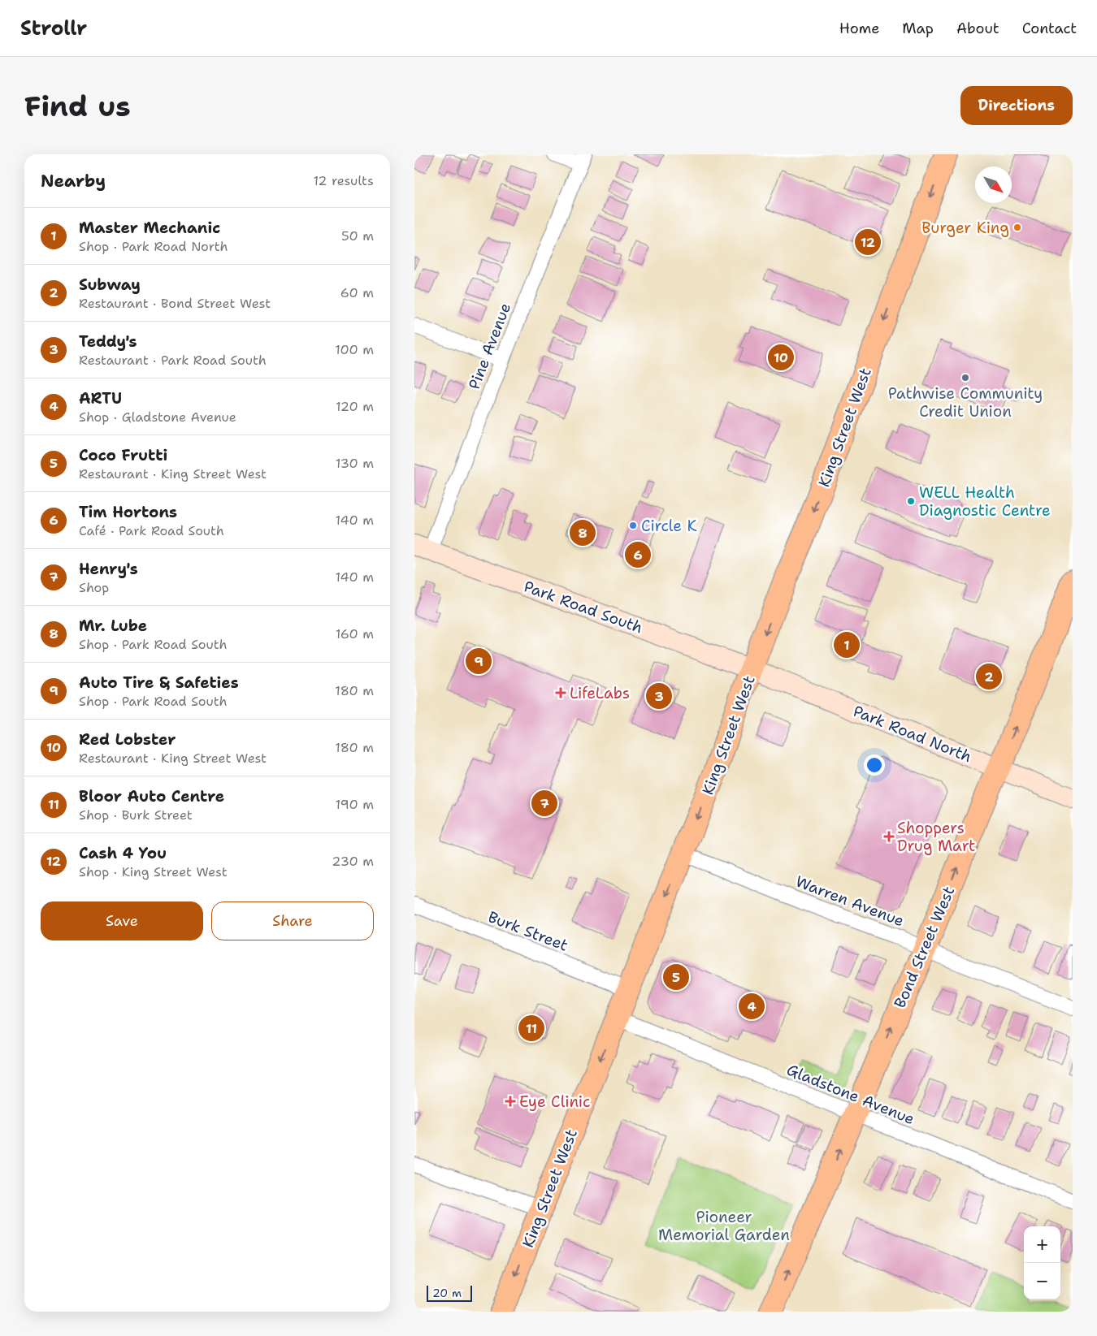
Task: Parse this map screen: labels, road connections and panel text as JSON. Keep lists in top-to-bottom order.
{
  "streets": {
    "main road": [
      "King Street West",
      "Park Road South",
      "Park Road North",
      "Bond Street West"
    ],
    "street": [
      "Pine Avenue",
      "Warren Avenue",
      "Burk Street",
      "Gladstone Avenue"
    ]
  },
  "crossings": [
    ["Pine Avenue", "Park Road South"],
    ["King Street West", "Park Road South"],
    ["King Street West", "Park Road North"],
    ["King Street West", "Warren Avenue"],
    ["King Street West", "Burk Street"],
    ["King Street West", "Gladstone Avenue"],
    ["Park Road South", "Park Road North"],
    ["Park Road North", "Bond Street West"],
    ["Warren Avenue", "Bond Street West"],
    ["Bond Street West", "Gladstone Avenue"]
  ],
  "one_way": ["King Street West", "Bond Street West"],
  "parks": ["Pioneer Memorial Garden"],
  "places": {
    "other": [
      "Burger King",
      "Pathwise Community Credit Union",
      "WELL Health Diagnostic Centre",
      "Circle K"
    ],
    "health": ["LifeLabs", "Shoppers Drug Mart", "Eye Clinic"]
  },
  "scale_bar": "20 m",
  "north": "bottom right",
  "page": {
    "header": "Strollr",
    "nav": [
      "Home",
      "Map",
      "About",
      "Contact"
    ],
    "buttons": [
      "Directions",
      ["Save", "Share"]
    ],
    "title": "Find us",
    "heading": ["Nearby", "12 results"],
    "list": [
      {
        "mark": "1",
        "name": "Master Mechanic",
        "note": "Shop · Park Road North",
        "value": "50 m"
      },
      {
        "mark": "2",
        "name": "Subway",
        "note": "Restaurant · Bond Street West",
        "value": "60 m"
      },
      {
        "mark": "3",
        "name": "Teddy's",
        "note": "Restaurant · Park Road South",
        "value": "100 m"
      },
      {
        "mark": "4",
        "name": "ARTU",
        "note": "Shop · Gladstone Avenue",
        "value": "120 m"
      },
      {
        "mark": "5",
        "name": "Coco Frutti",
        "note": "Restaurant · King Street West",
        "value": "130 m"
      },
      {
        "mark": "6",
        "name": "Tim Hortons",
        "note": "Café · Park Road South",
        "value": "140 m"
      },
      {
        "mark": "7",
        "name": "Henry's",
        "note": "Shop",
        "value": "140 m"
      },
      {
        "mark": "8",
        "name": "Mr. Lube",
        "note": "Shop · Park Road South",
        "value": "160 m"
      },
      {
        "mark": "9",
        "name": "Auto Tire & Safeties",
        "note": "Shop · Park Road South",
        "value": "180 m"
      },
      {
        "mark": "10",
        "name": "Red Lobster",
        "note": "Restaurant · King Street West",
        "value": "180 m"
      },
      {
        "mark": "11",
        "name": "Bloor Auto Centre",
        "note": "Shop · Burk Street",
        "value": "190 m"
      },
      {
        "mark": "12",
        "name": "Cash 4 You",
        "note": "Shop · King Street West",
        "value": "230 m"
      }
    ],
    "pins": [
      "12",
      "10",
      "8",
      "6",
      "1",
      "9",
      "2",
      "3",
      "7",
      "5",
      "4",
      "11"
    ],
    "map_buttons": ["+", "−"],
    "scale": "20 m"
  }
}
